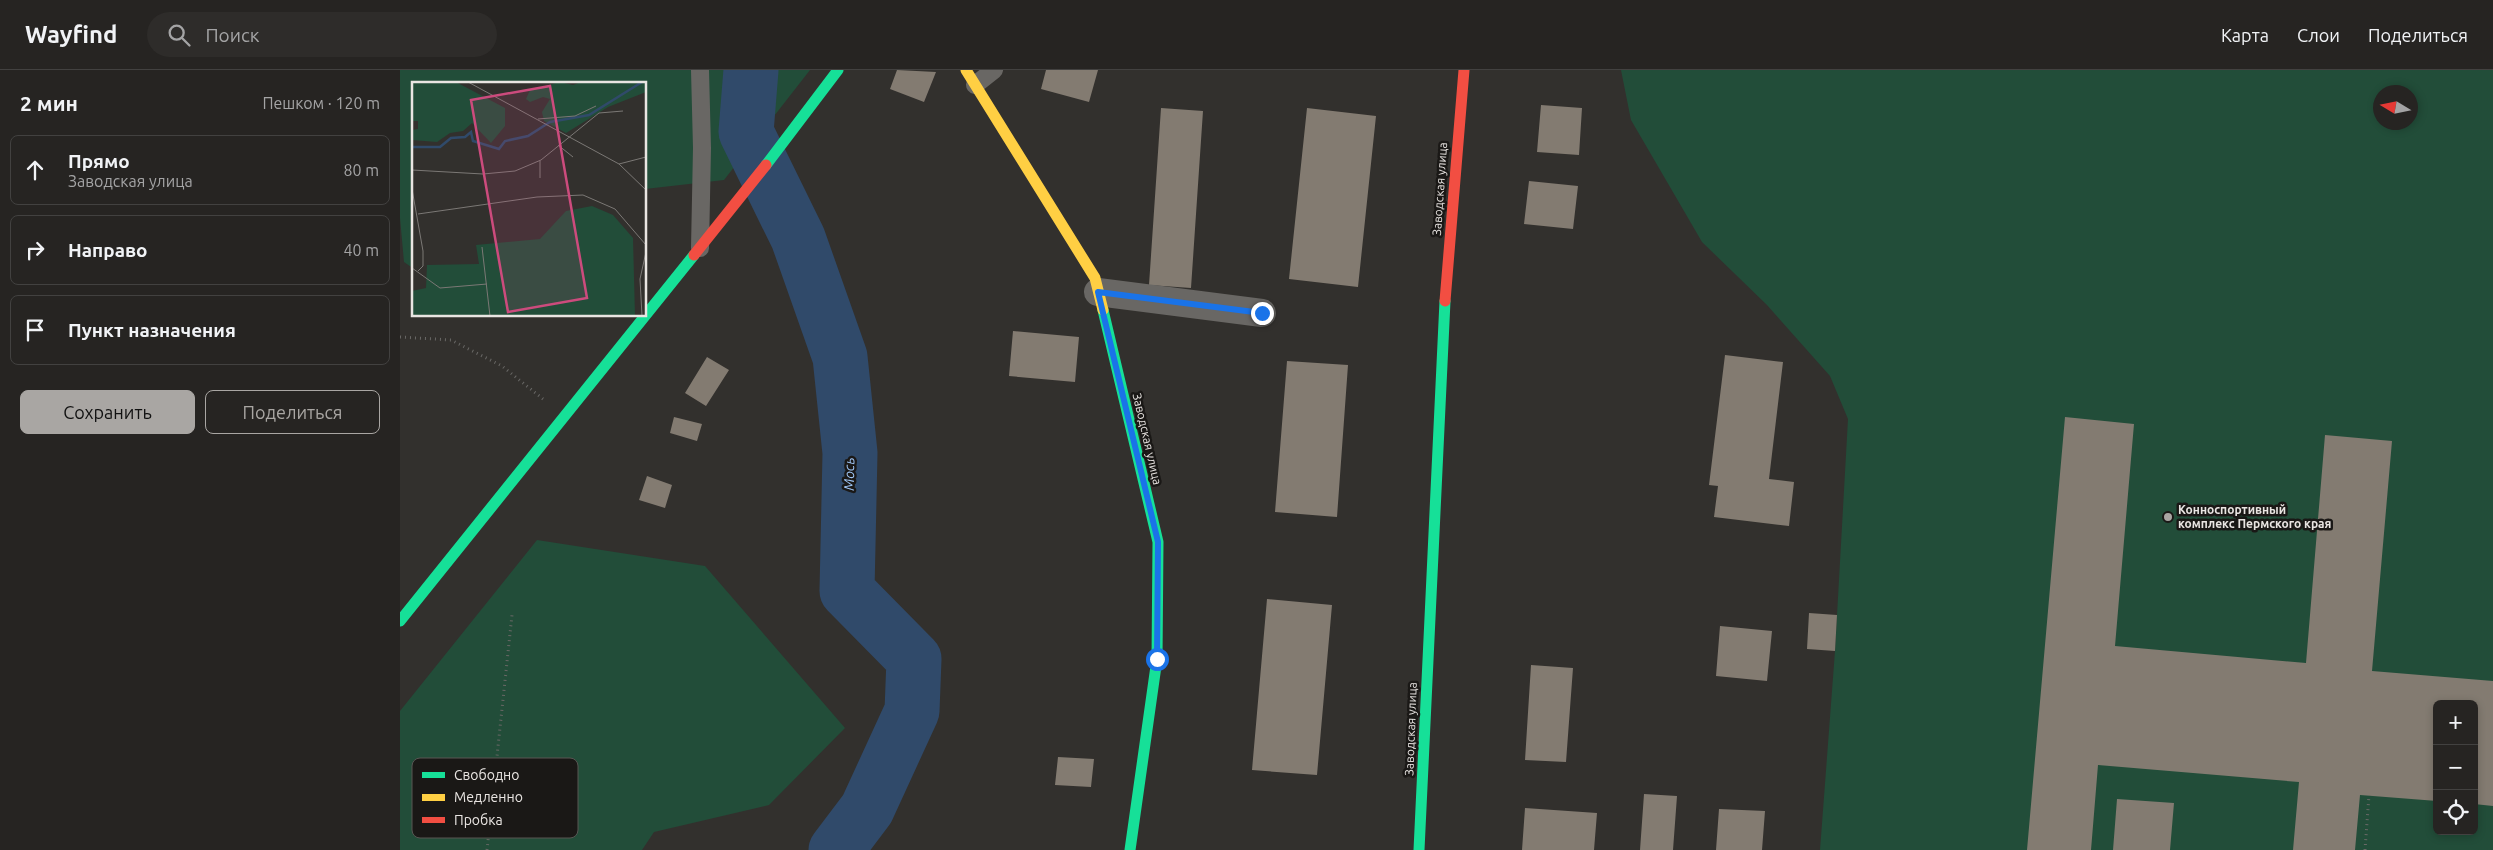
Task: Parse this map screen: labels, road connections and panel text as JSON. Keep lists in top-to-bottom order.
{
  "streets": {
    "street": ["Заводская улица"]
  },
  "water": ["Мось"],
  "places": ["Конноспортивный комплекс Пермского края"],
  "legend": ["Свободно", "Медленно", "Пробка"],
  "north": "left",
  "page": {
    "header": "Wayfind",
    "search": "Поиск",
    "nav": ["Карта", "Слои", "Поделиться"],
    "heading": ["2 мин", "Пешком · 120 m"],
    "list": [
      ["Прямо", "Заводская улица", "80 m"],
      ["Направо", "40 m"],
      "Пункт назначения"
    ],
    "buttons": ["Сохранить", "Поделиться"],
    "map_buttons": ["+", "−"]
  }
}
